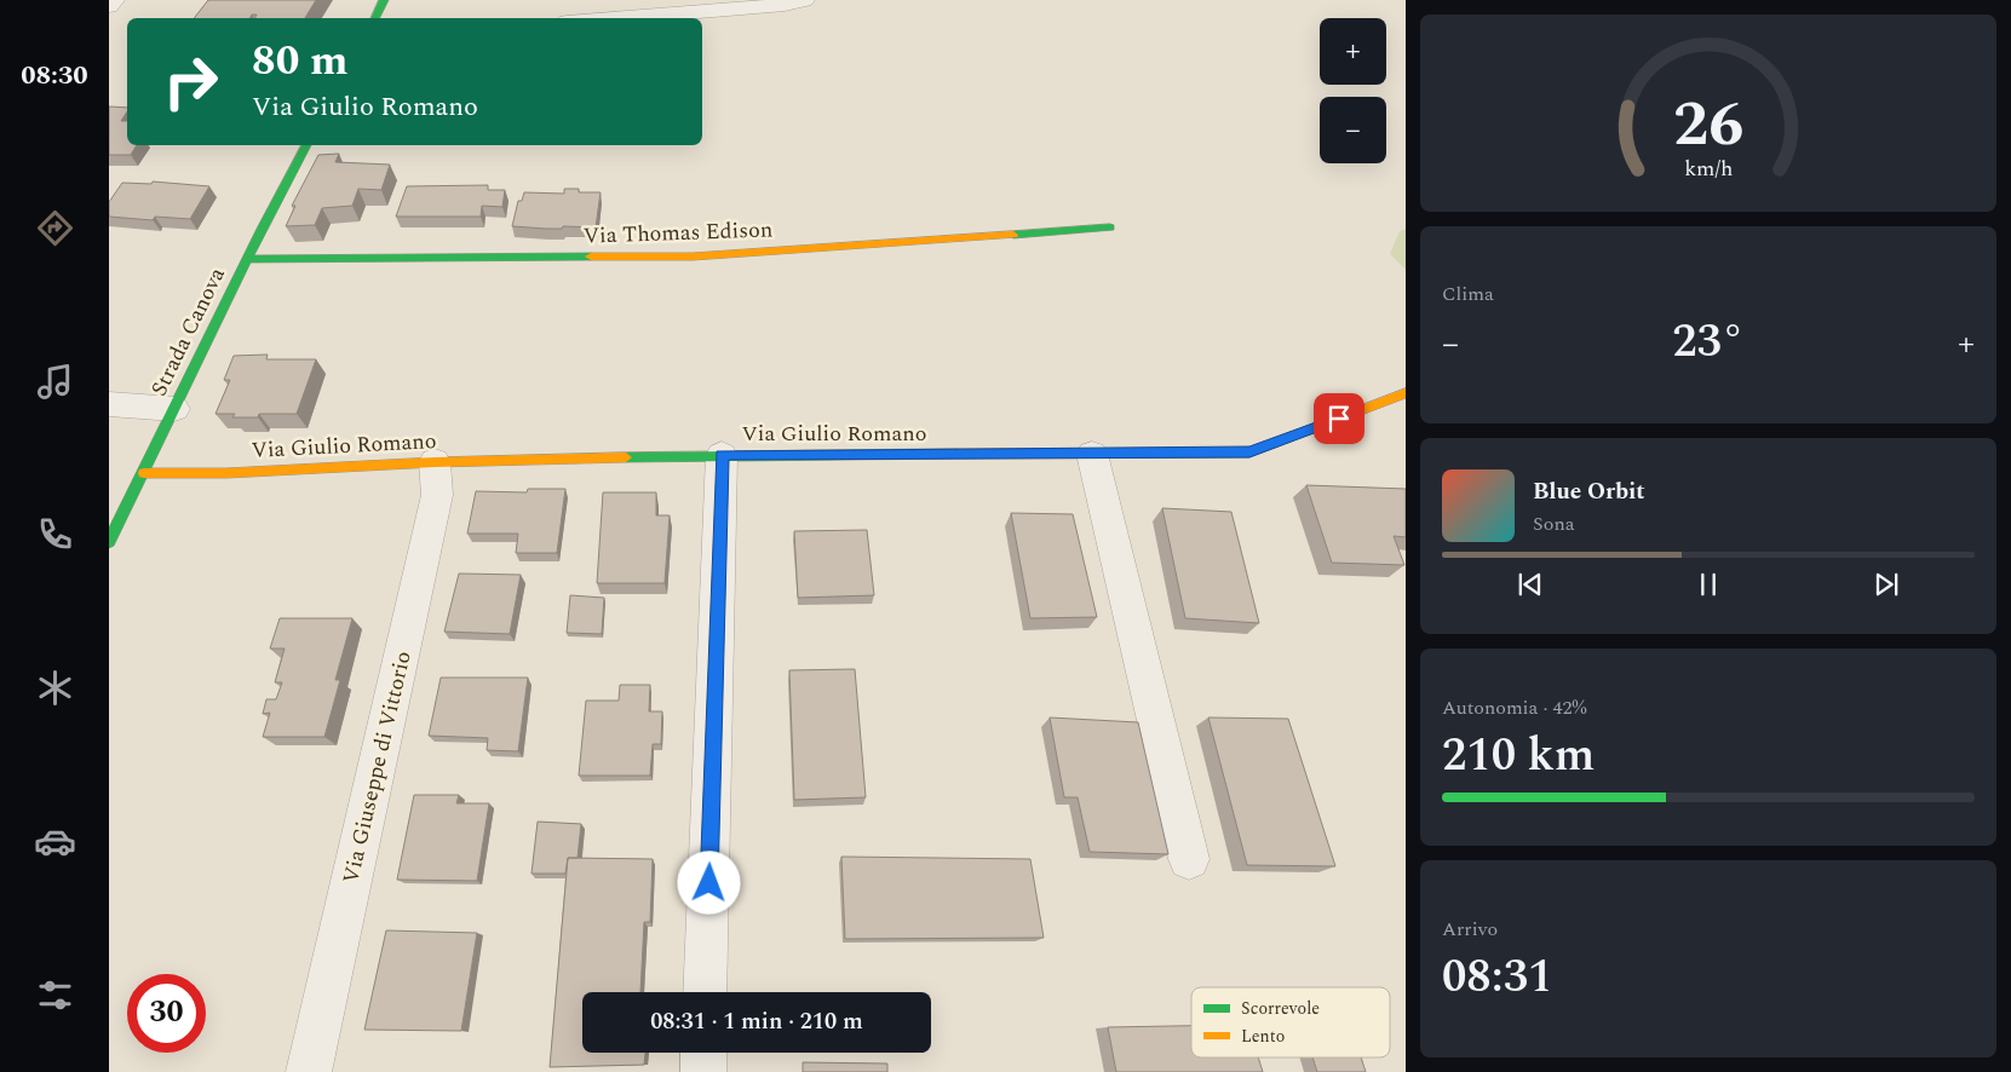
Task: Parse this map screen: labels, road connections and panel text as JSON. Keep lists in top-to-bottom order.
{
  "streets": {
    "street": [
      "Via Thomas Edison",
      "Strada Canova",
      "Via Giulio Romano",
      "Via Giuseppe di Vittorio"
    ]
  },
  "crossings": [
    ["Via Thomas Edison", "Strada Canova"],
    ["Strada Canova", "Via Giulio Romano"],
    ["Via Giulio Romano", "Via Giuseppe di Vittorio"]
  ],
  "legend": ["Scorrevole", "Lento"],
  "page": {
    "tabs": "08:30",
    "map_buttons": ["+", "−"],
    "turn": ["80 m", "Via Giulio Romano"],
    "tile": [
      "Clima",
      ["Autonomia · 42%", "210 km"],
      ["Arrivo", "08:31"]
    ],
    "heat": ["−", "23°", "+"],
    "song": ["Blue Orbit", "Sona"],
    "limit": "30",
    "trip": "08:31 · 1 min · 210 m",
    "gauge": ["26", "km/h"]
  }
}
